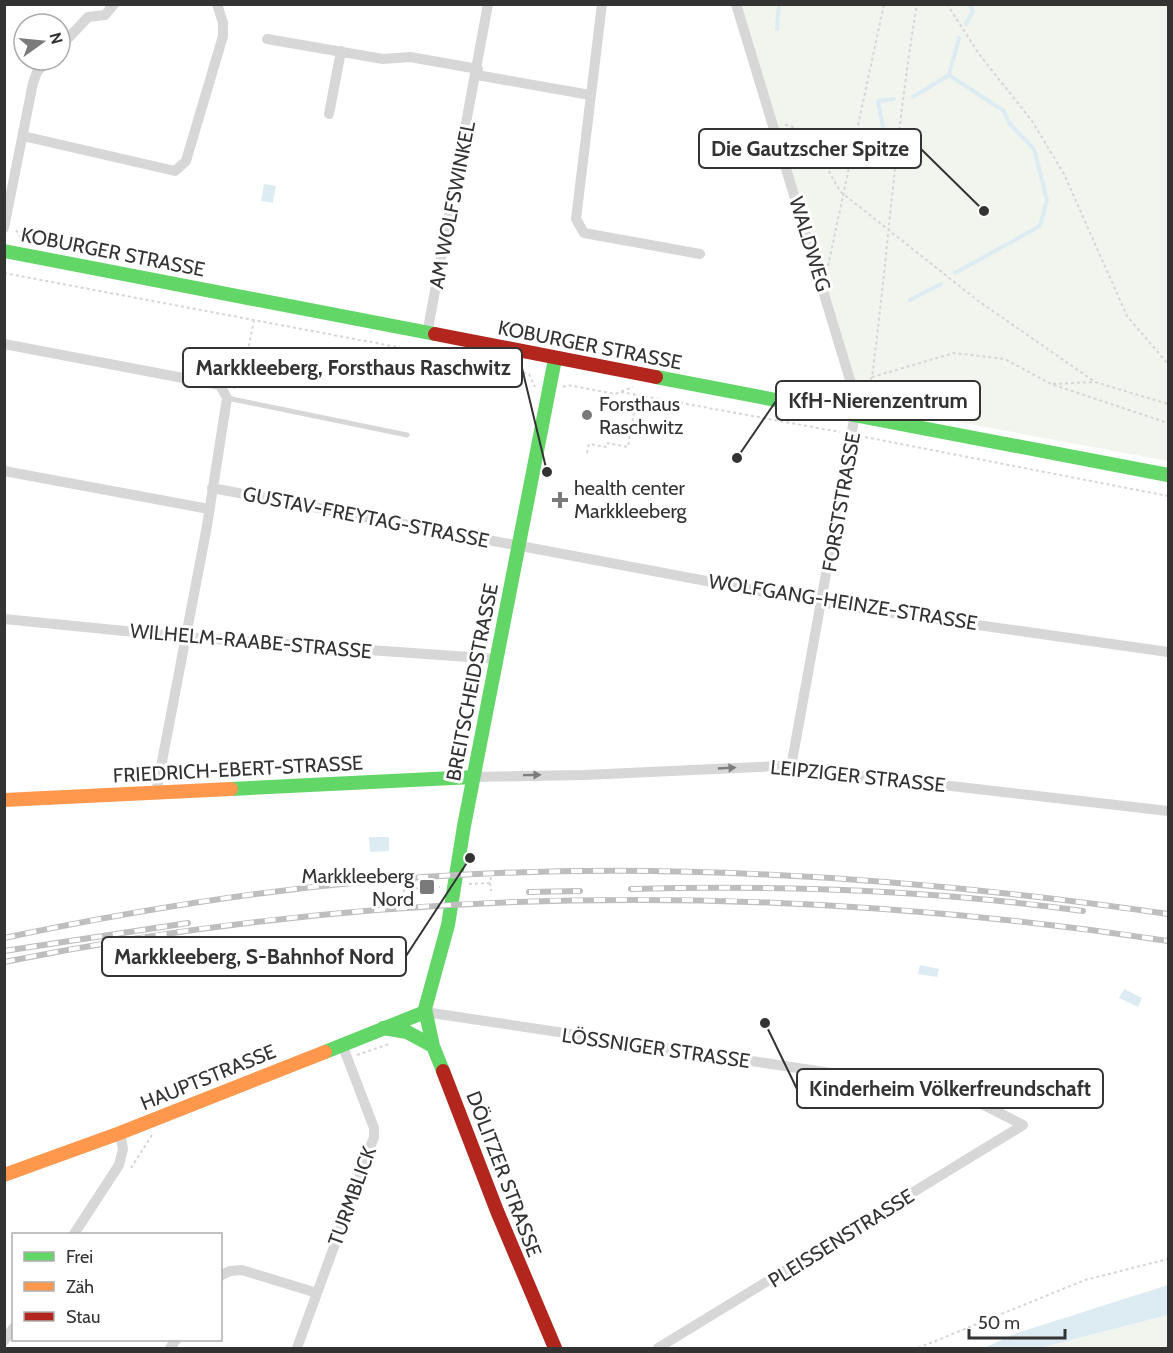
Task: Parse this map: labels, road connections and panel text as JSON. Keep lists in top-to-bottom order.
{
  "streets": {
    "main road": [
      "KOBURGER STRASSE",
      "BREITSCHEIDSTRASSE",
      "FRIEDRICH-EBERT-STRASSE",
      "HAUPTSTRASSE",
      "DÖLITZER STRASSE"
    ],
    "street": [
      "AM WOLFSWINKEL",
      "WALDWEG",
      "FORSTSTRASSE",
      "GUSTAV-FREYTAG-STRASSE",
      "WOLFGANG-HEINZE-STRASSE",
      "WILHELM-RAABE-STRASSE",
      "LEIPZIGER STRASSE",
      "LÖSSNIGER STRASSE",
      "TURMBLICK",
      "PLEISSENSTRASSE"
    ]
  },
  "crossings": [
    ["AM WOLFSWINKEL", "KOBURGER STRASSE"],
    ["WALDWEG", "KOBURGER STRASSE"],
    ["WALDWEG", "FORSTSTRASSE"],
    ["KOBURGER STRASSE", "FORSTSTRASSE"],
    ["KOBURGER STRASSE", "BREITSCHEIDSTRASSE"],
    ["FORSTSTRASSE", "WOLFGANG-HEINZE-STRASSE"],
    ["FORSTSTRASSE", "LEIPZIGER STRASSE"],
    ["GUSTAV-FREYTAG-STRASSE", "WOLFGANG-HEINZE-STRASSE"],
    ["GUSTAV-FREYTAG-STRASSE", "BREITSCHEIDSTRASSE"],
    ["WOLFGANG-HEINZE-STRASSE", "BREITSCHEIDSTRASSE"],
    ["WILHELM-RAABE-STRASSE", "BREITSCHEIDSTRASSE"],
    ["BREITSCHEIDSTRASSE", "FRIEDRICH-EBERT-STRASSE"],
    ["BREITSCHEIDSTRASSE", "LEIPZIGER STRASSE"],
    ["BREITSCHEIDSTRASSE", "LÖSSNIGER STRASSE"],
    ["BREITSCHEIDSTRASSE", "HAUPTSTRASSE"],
    ["BREITSCHEIDSTRASSE", "DÖLITZER STRASSE"],
    ["FRIEDRICH-EBERT-STRASSE", "LEIPZIGER STRASSE"],
    ["LÖSSNIGER STRASSE", "HAUPTSTRASSE"],
    ["LÖSSNIGER STRASSE", "DÖLITZER STRASSE"],
    ["LÖSSNIGER STRASSE", "PLEISSENSTRASSE"],
    ["HAUPTSTRASSE", "DÖLITZER STRASSE"],
    ["HAUPTSTRASSE", "TURMBLICK"]
  ],
  "one_way": ["LEIPZIGER STRASSE"],
  "places": {
    "other": [
      "Die Gautzscher Spitze",
      "Forsthaus Raschwitz",
      "KfH-Nierenzentrum",
      "Markkleeberg, Forsthaus Raschwitz",
      "Markkleeberg, S-Bahnhof Nord",
      "Kinderheim Völkerfreundschaft"
    ],
    "health": ["health center Markkleeberg"],
    "transit": ["Markkleeberg Nord"]
  },
  "legend": ["Frei", "Zäh", "Stau"],
  "scale_bar": "50 m",
  "north": "right"
}
